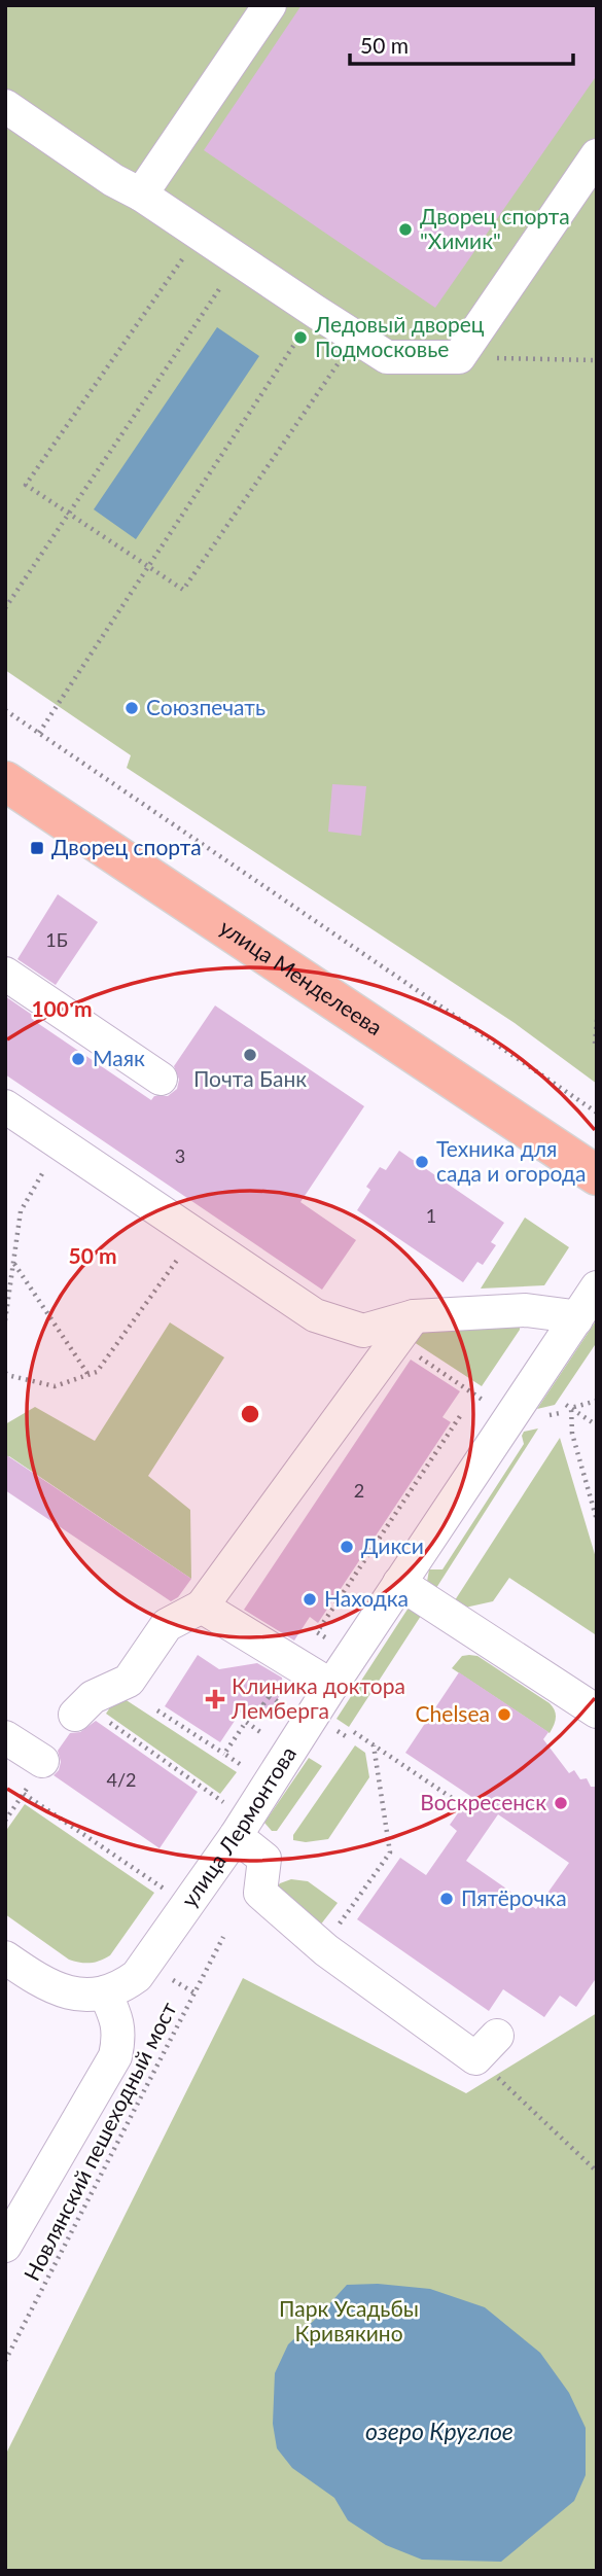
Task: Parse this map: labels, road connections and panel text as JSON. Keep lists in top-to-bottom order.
{
  "streets": {
    "main road": ["улица Менделеева"],
    "street": ["улица Лермонтова"],
    "path": ["Новлянский пешеходный мост"]
  },
  "water": ["озеро Круглое"],
  "parks": ["Парк Усадьбы Кривякино"],
  "places": {
    "other": [
      "Дворец спорта \"Химик\"",
      "Ледовый дворец Подмосковье",
      "Союзпечать",
      "Почта Банк",
      "Маяк",
      "Техника для сада и огорода",
      "Дикси",
      "Находка",
      "Chelsea",
      "Воскресенск",
      "Пятёрочка"
    ],
    "transit": ["Дворец спорта"],
    "health": ["Клиника доктора Лемберга"]
  },
  "house_numbers": [
    "1Б",
    "3",
    "1",
    "2",
    "4/2"
  ],
  "scale_bar": "50 m",
  "rings": ["100 m", "50 m"]
}
